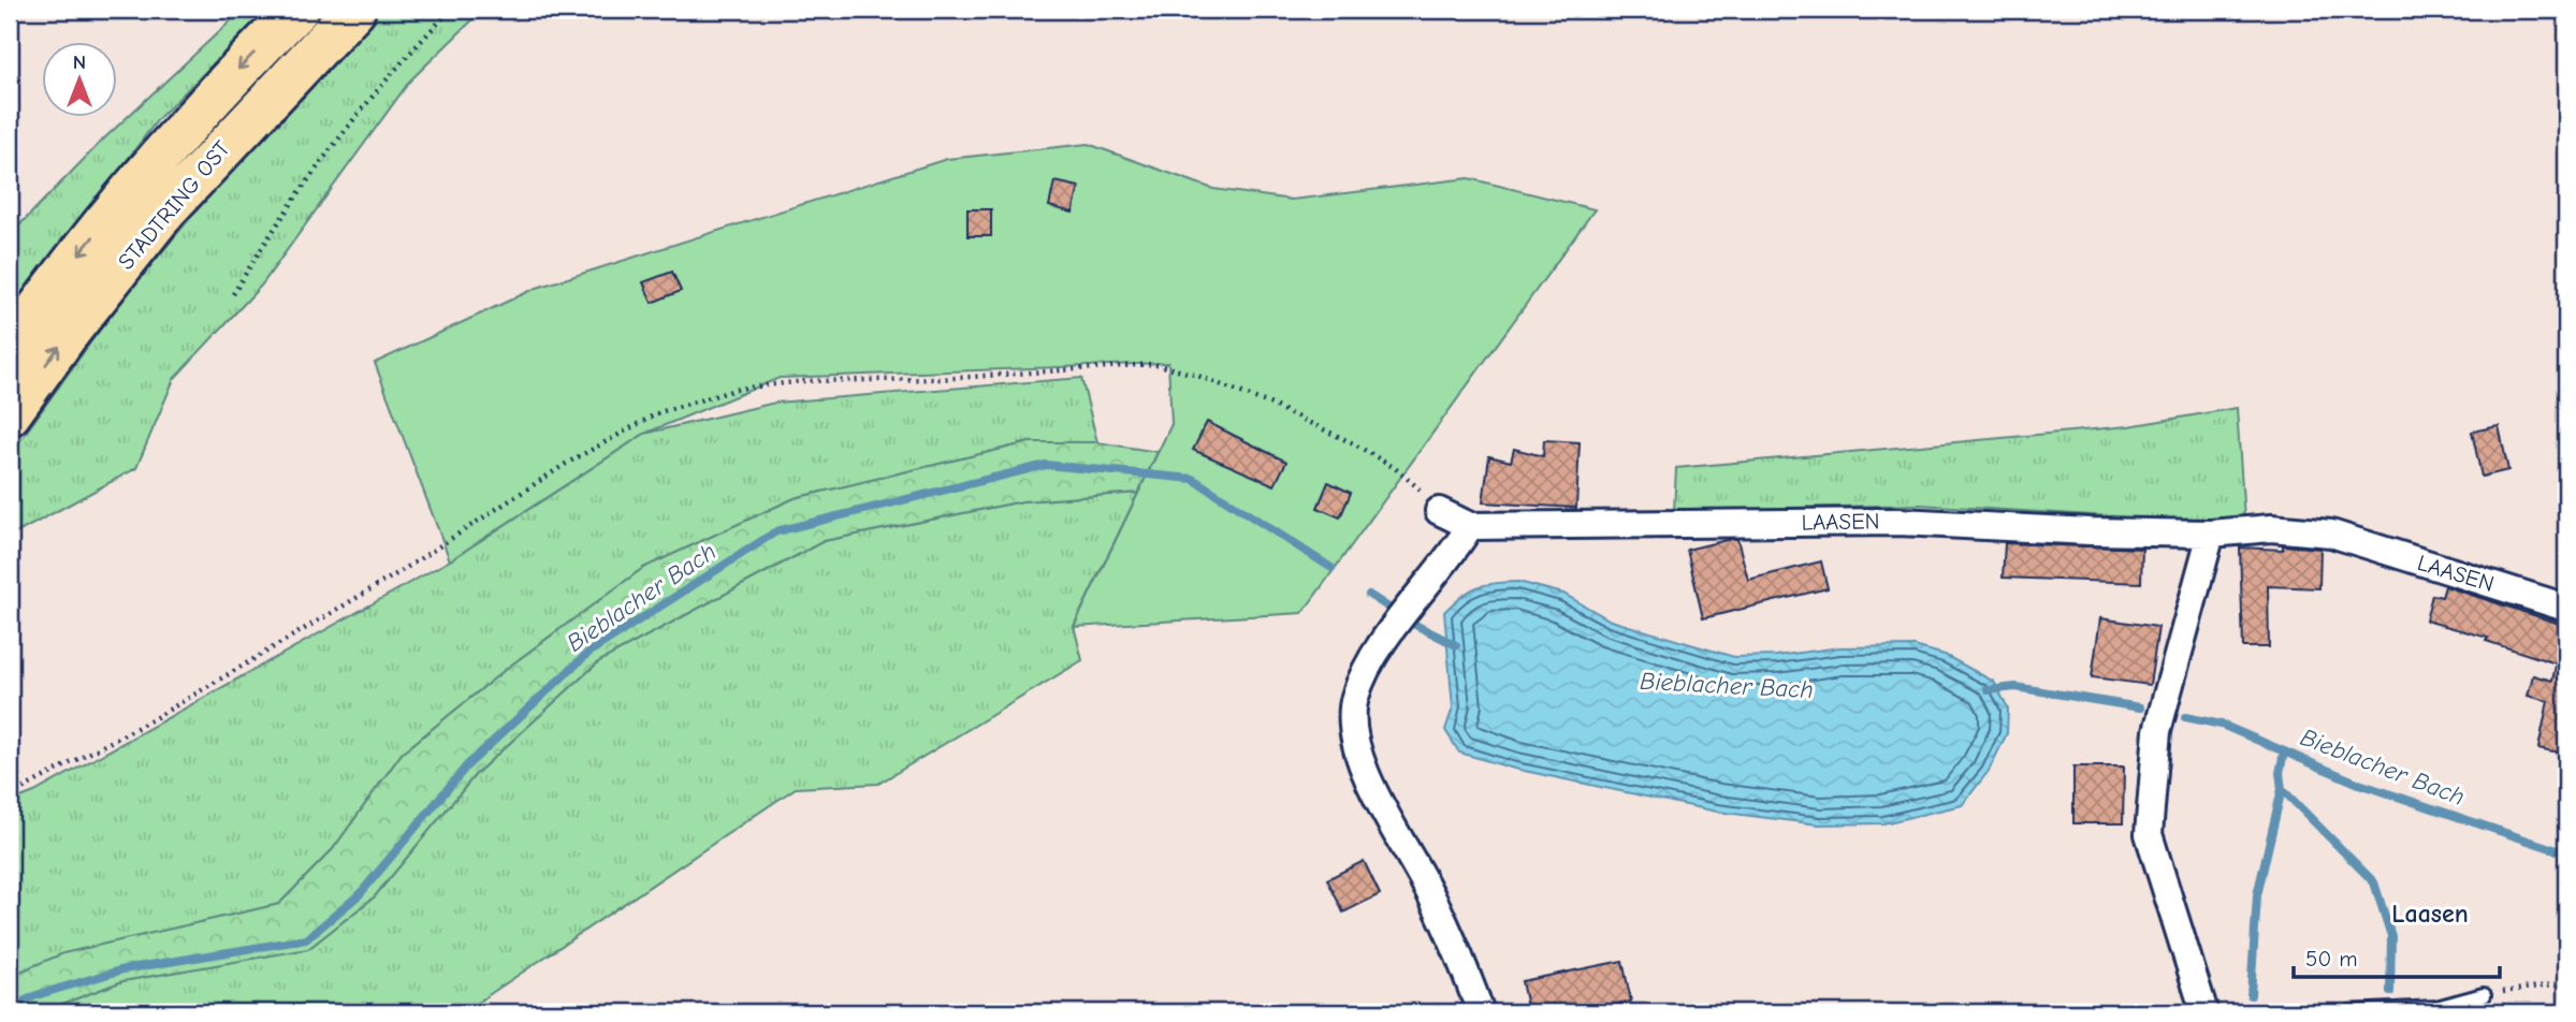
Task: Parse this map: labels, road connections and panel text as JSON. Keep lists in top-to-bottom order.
{
  "streets": {
    "highway": ["STADTRING OST"],
    "street": ["LAASEN"]
  },
  "districts": ["Laasen"],
  "water": ["Bieblacher Bach"],
  "scale_bar": "50 m",
  "north": "top"
}
